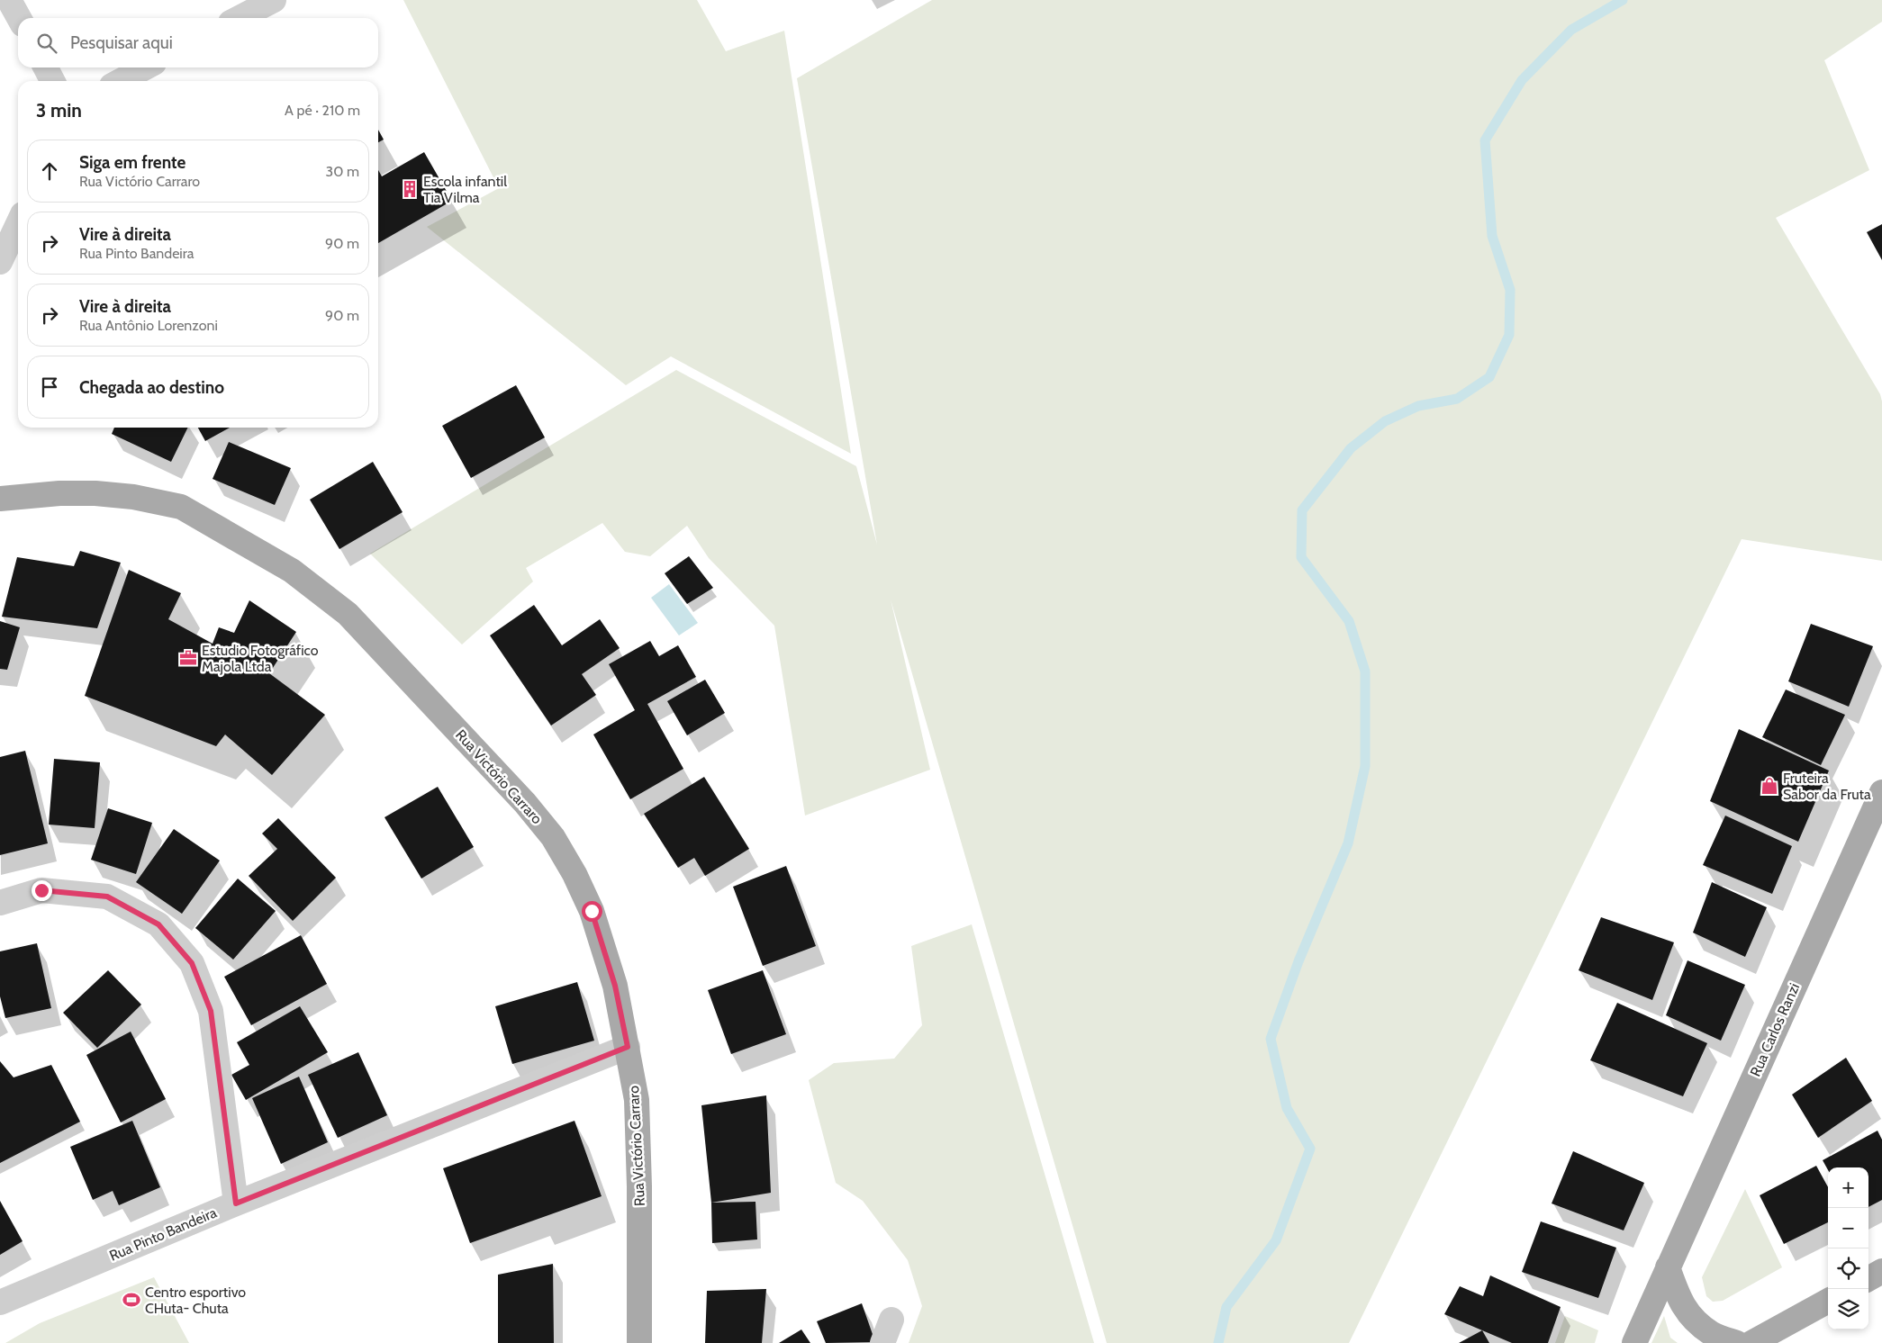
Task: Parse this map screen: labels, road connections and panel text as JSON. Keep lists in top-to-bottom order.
{
  "streets": {
    "main road": ["Rua Victório Carraro", "Rua Carlos Ranzi"],
    "street": ["Rua Pinto Bandeira"]
  },
  "crossings": [
    ["Rua Victório Carraro", "Rua Pinto Bandeira"]
  ],
  "places": {
    "building": ["Escola infantil Tia Vilma"],
    "office": ["Estudio Fotográfico Majola Ltda"],
    "shop": ["Fruteira Sabor da Fruta"],
    "sports": ["Centro esportivo CHuta- Chuta"]
  },
  "page": {
    "search": "Pesquisar aqui",
    "heading": ["3 min", "A pé · 210 m"],
    "list": [
      ["Siga em frente", "Rua Victório Carraro", "30 m"],
      ["Vire à direita", "Rua Pinto Bandeira", "90 m"],
      ["Vire à direita", "Rua Antônio Lorenzoni", "90 m"],
      "Chegada ao destino"
    ],
    "map_buttons": ["+", "−"]
  }
}
